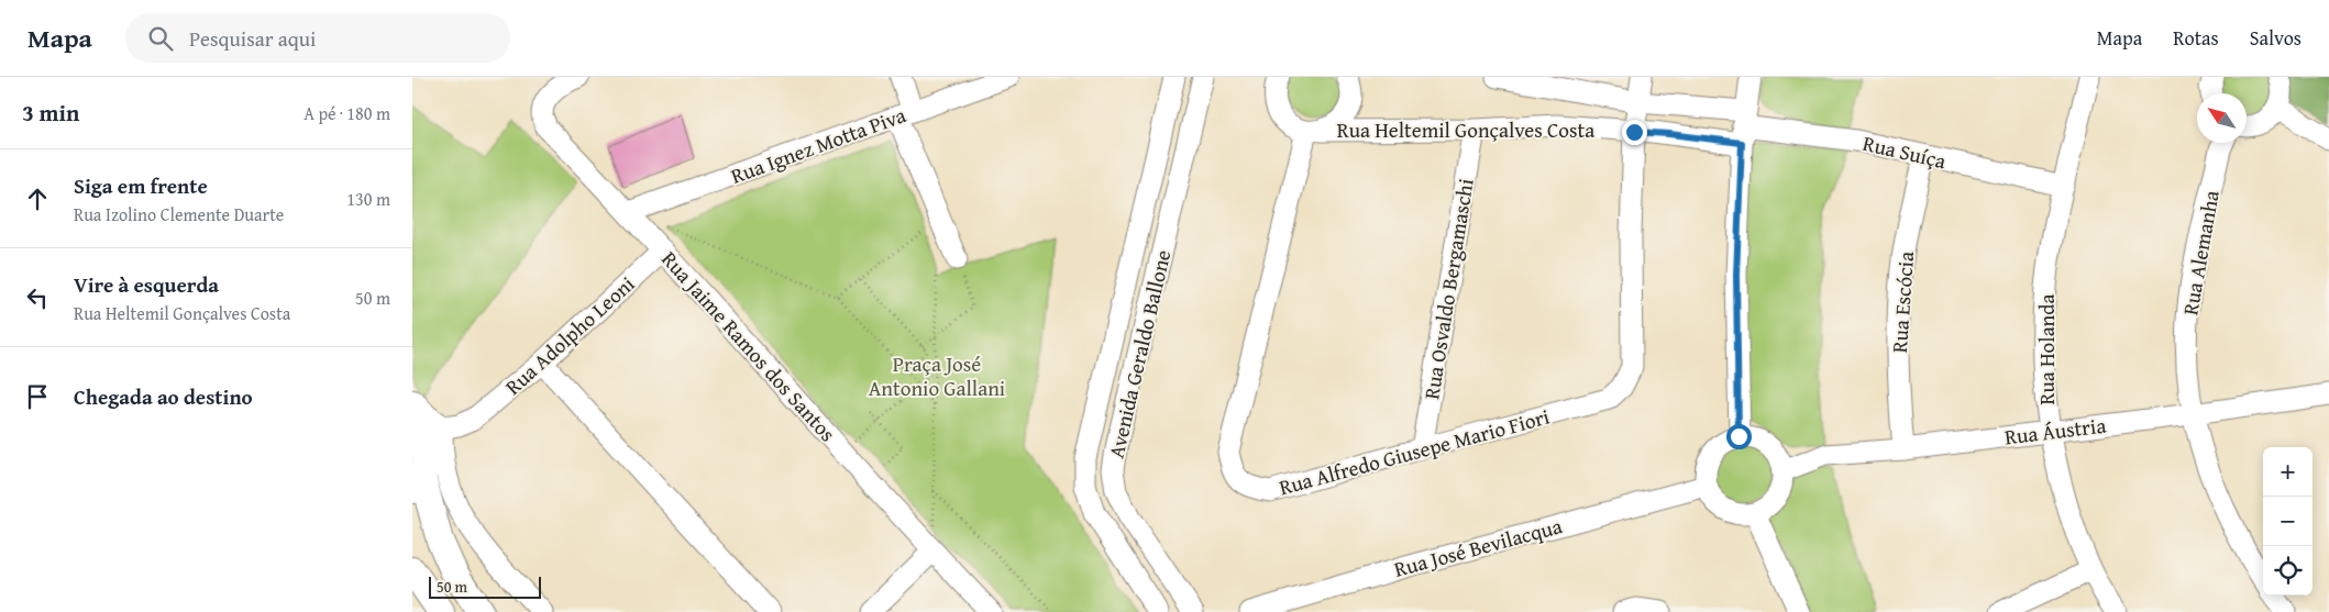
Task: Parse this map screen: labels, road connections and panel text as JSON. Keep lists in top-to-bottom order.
{
  "streets": {
    "street": [
      "Rua Heltemil Gonçalves Costa",
      "Rua Ignez Motta Piva",
      "Rua Suíça",
      "Rua Alemanha",
      "Rua Osvaldo Bergamaschi",
      "Rua Escócia",
      "Rua Adolpho Leoni",
      "Rua Jaime Ramos dos Santos",
      "Rua Holanda",
      "Avenida Geraldo Ballone",
      "Rua Áustria",
      "Rua Alfredo Giusepe Mario Fiori",
      "Rua José Bevilacqua"
    ]
  },
  "crossings": [
    ["Rua Heltemil Gonçalves Costa", "Rua Suíça"],
    ["Rua Heltemil Gonçalves Costa", "Rua Osvaldo Bergamaschi"],
    ["Rua Heltemil Gonçalves Costa", "Rua Alfredo Giusepe Mario Fiori"],
    ["Rua Ignez Motta Piva", "Rua Jaime Ramos dos Santos"],
    ["Rua Suíça", "Rua Escócia"],
    ["Rua Suíça", "Rua Holanda"],
    ["Rua Alemanha", "Rua Áustria"],
    ["Rua Osvaldo Bergamaschi", "Rua Alfredo Giusepe Mario Fiori"],
    ["Rua Escócia", "Rua Áustria"],
    ["Rua Adolpho Leoni", "Rua Jaime Ramos dos Santos"],
    ["Rua Holanda", "Rua Áustria"],
    ["Rua Áustria", "Rua José Bevilacqua"]
  ],
  "parks": ["Praça José Antonio Gallani"],
  "scale_bar": "50 m",
  "north": "top left",
  "page": {
    "header": "Mapa",
    "search": "Pesquisar aqui",
    "nav": ["Mapa", "Rotas", "Salvos"],
    "heading": ["3 min", "A pé · 180 m"],
    "list": [
      ["Siga em frente", "Rua Izolino Clemente Duarte", "130 m"],
      ["Vire à esquerda", "Rua Heltemil Gonçalves Costa", "50 m"],
      "Chegada ao destino"
    ],
    "map_buttons": ["+", "−"],
    "scale": "50 m"
  }
}
